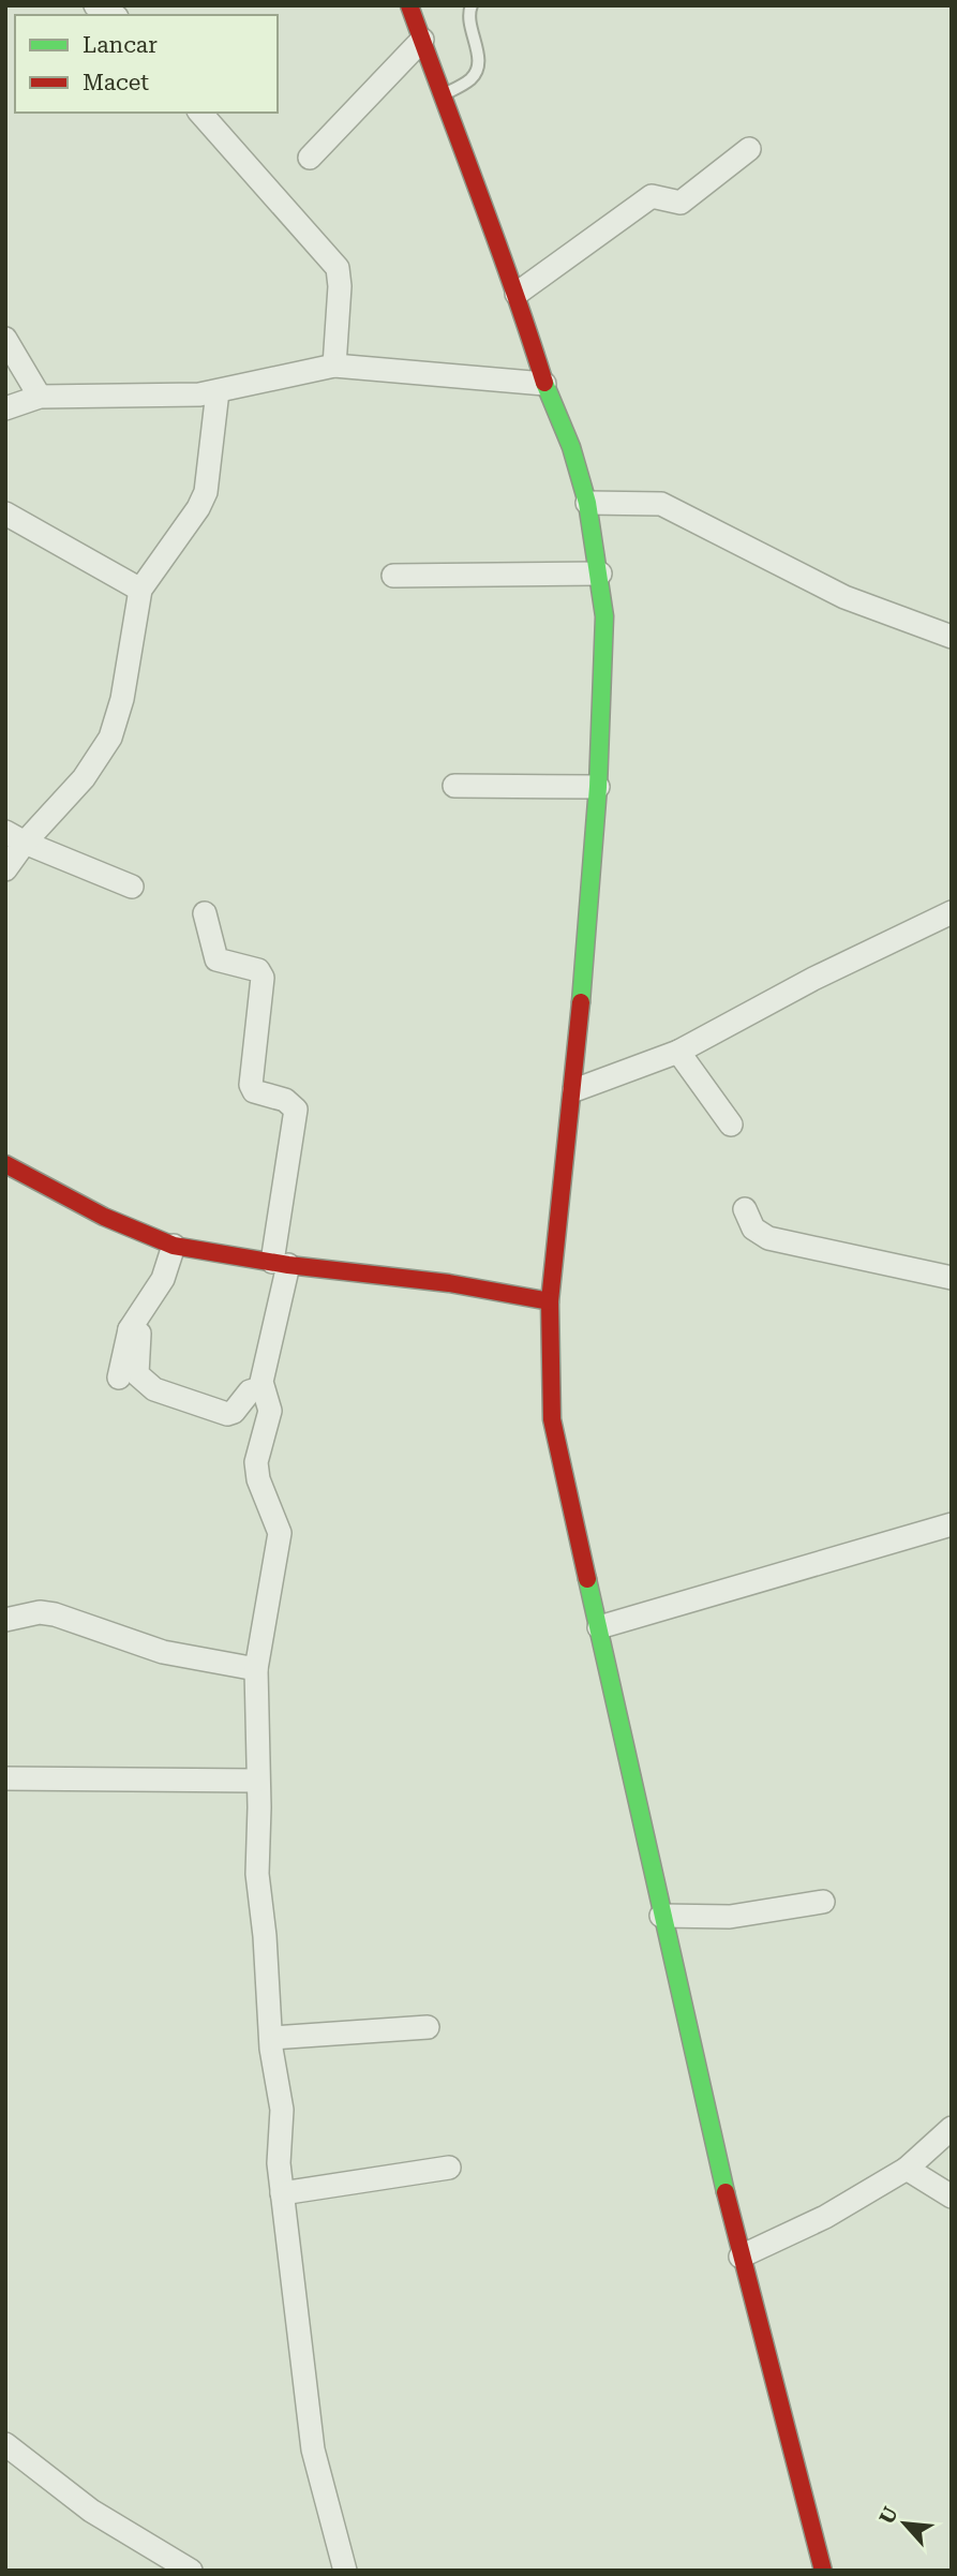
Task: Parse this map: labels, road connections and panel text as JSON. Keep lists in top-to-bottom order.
{
  "legend": ["Lancar", "Macet"],
  "north": "top left"
}
